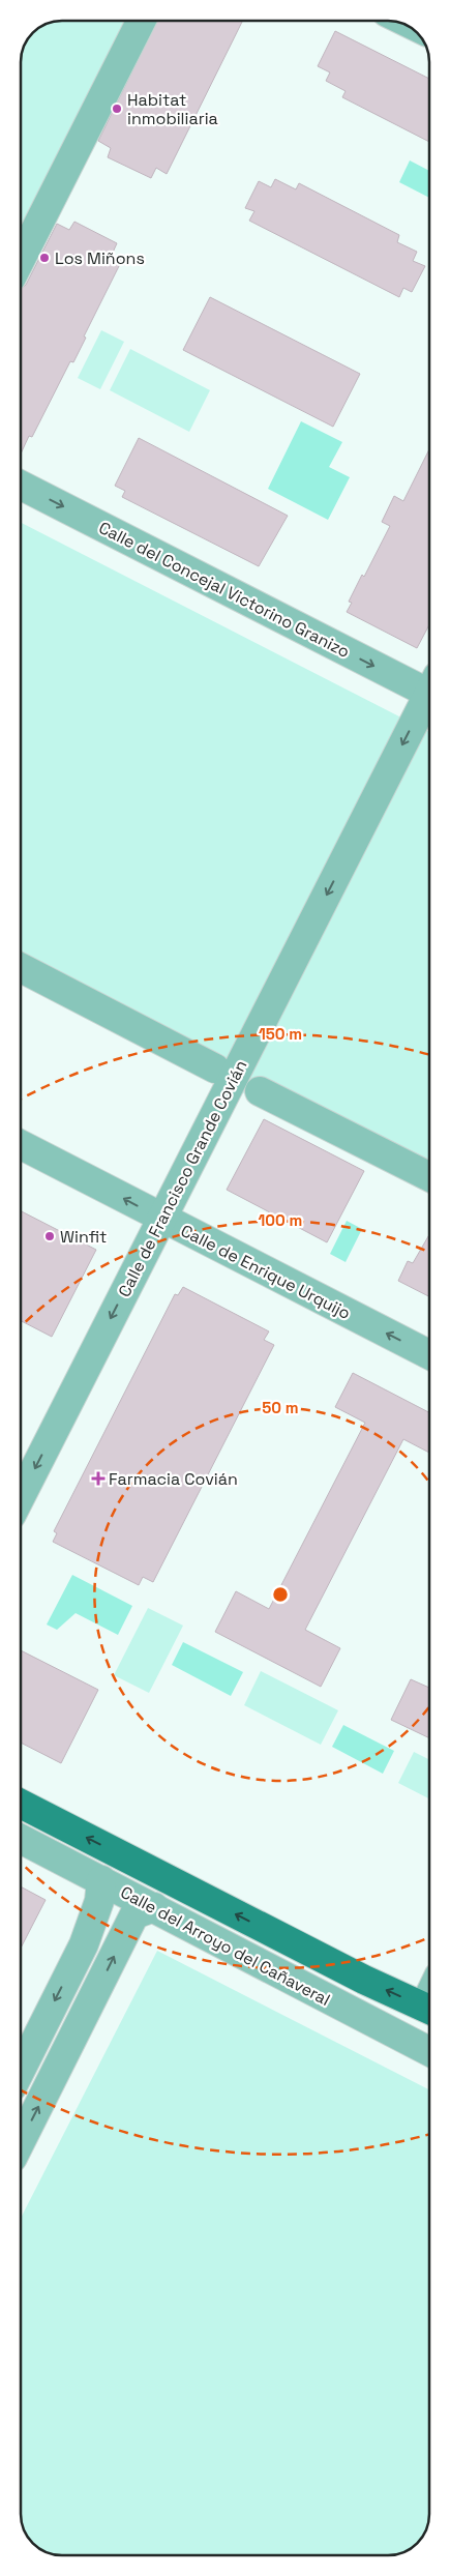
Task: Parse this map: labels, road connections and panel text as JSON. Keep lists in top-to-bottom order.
{
  "streets": {
    "main road": ["Calle del Arroyo del Cañaveral"],
    "street": ["Calle del Concejal Victorino Granizo", "Calle de Francisco Grande Covián", "Calle de Enrique Urquijo"]
  },
  "crossings": [
    ["Calle de Francisco Grande Covián", "Calle de Enrique Urquijo"]
  ],
  "one_way": ["Calle del Concejal Victorino Granizo", "Calle de Francisco Grande Covián", "Calle del Arroyo del Cañaveral"],
  "places": {
    "other": ["Habitat inmobiliaria", "Los Miñons", "Winfit"],
    "health": ["Farmacia Covián"]
  },
  "rings": ["150 m", "100 m", "50 m"]
}
